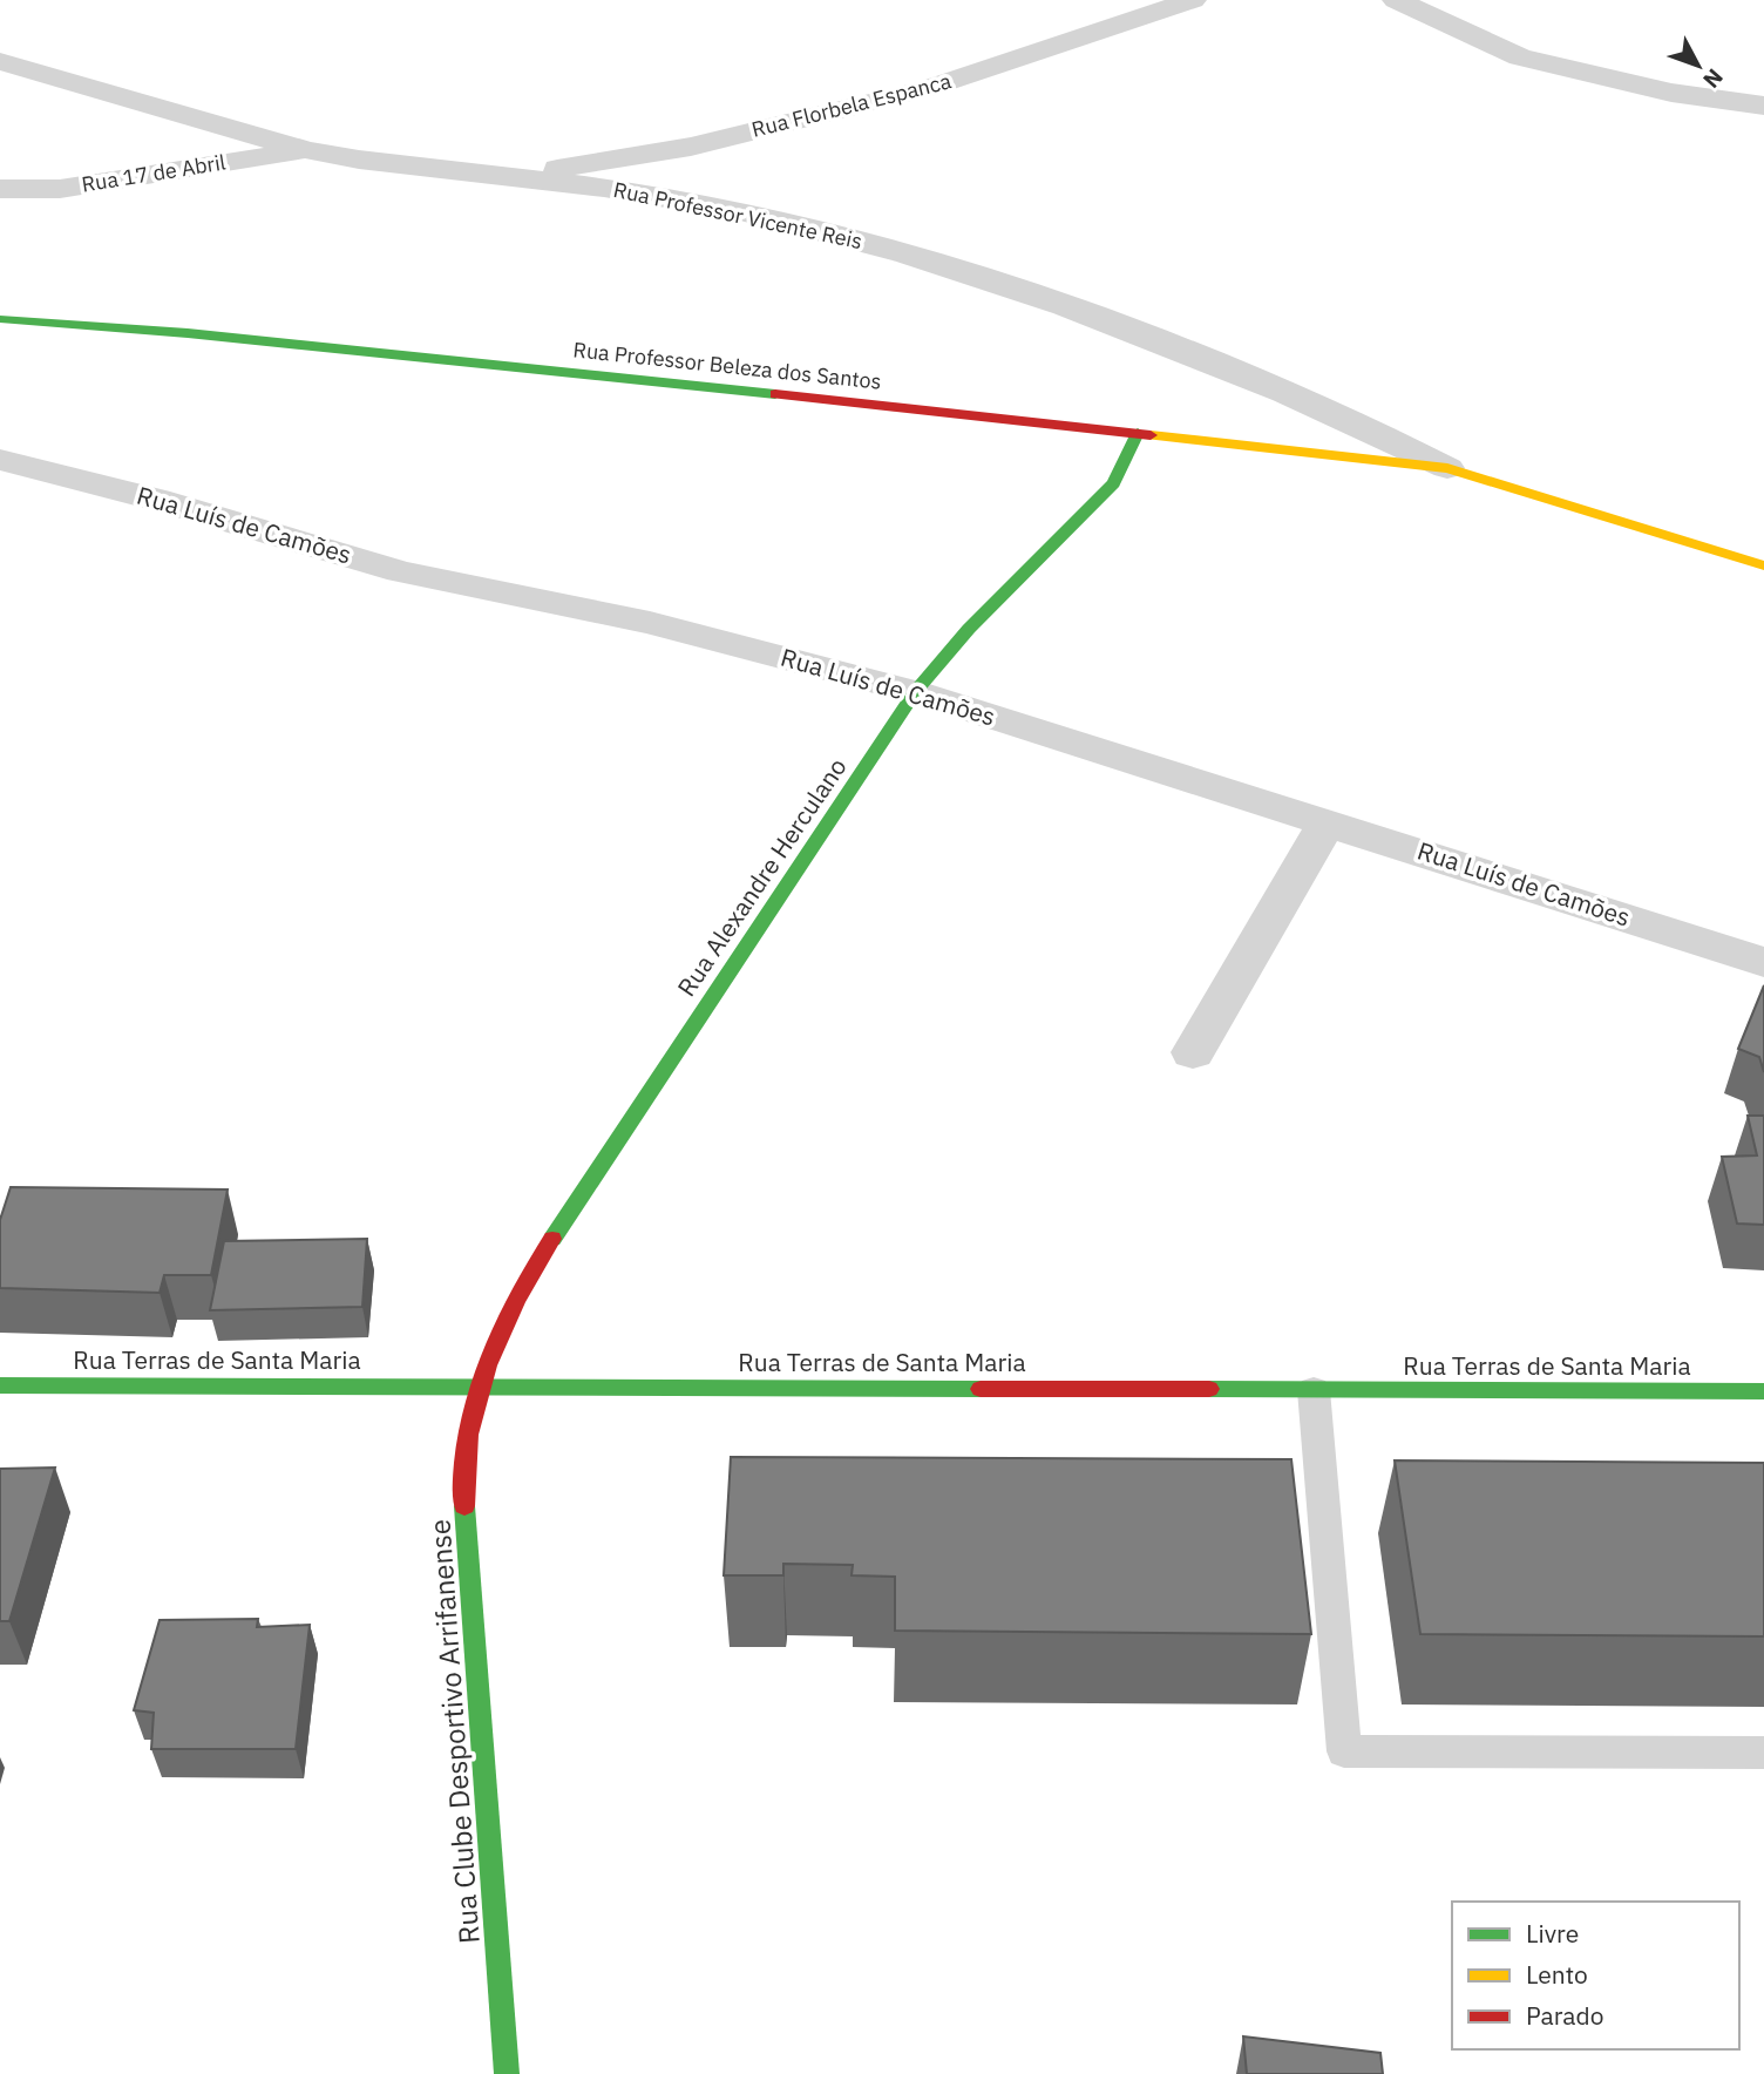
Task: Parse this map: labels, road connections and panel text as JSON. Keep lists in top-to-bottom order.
{
  "streets": {
    "street": [
      "Rua Florbela Espanca",
      "Rua 17 de Abril",
      "Rua Professor Vicente Reis",
      "Rua Professor Beleza dos Santos",
      "Rua Luís de Camões",
      "Rua Alexandre Herculano",
      "Rua Terras de Santa Maria",
      "Rua Clube Desportivo Arrifanense"
    ]
  },
  "crossings": [
    ["Rua Florbela Espanca", "Rua Professor Vicente Reis"],
    ["Rua 17 de Abril", "Rua Professor Vicente Reis"],
    ["Rua Professor Vicente Reis", "Rua Professor Beleza dos Santos"],
    ["Rua Professor Beleza dos Santos", "Rua Alexandre Herculano"],
    ["Rua Luís de Camões", "Rua Alexandre Herculano"],
    ["Rua Alexandre Herculano", "Rua Terras de Santa Maria"],
    ["Rua Alexandre Herculano", "Rua Clube Desportivo Arrifanense"],
    ["Rua Terras de Santa Maria", "Rua Clube Desportivo Arrifanense"]
  ],
  "legend": ["Livre", "Lento", "Parado"],
  "north": "bottom right"
}
